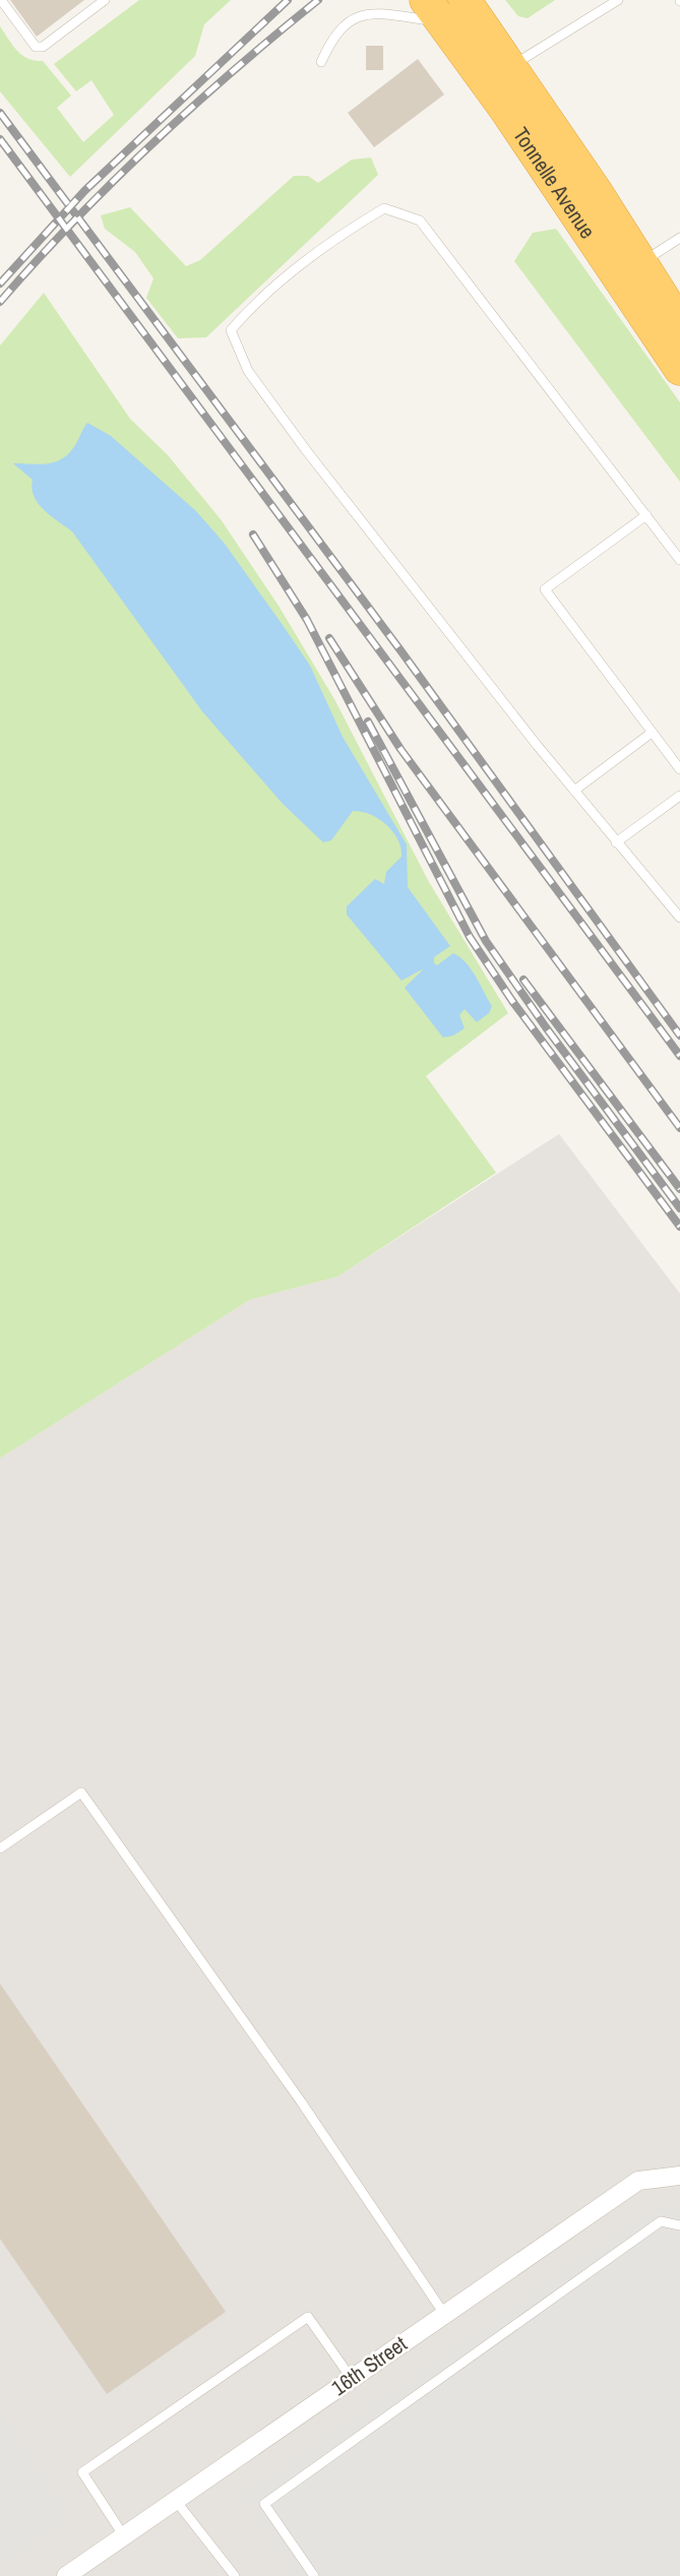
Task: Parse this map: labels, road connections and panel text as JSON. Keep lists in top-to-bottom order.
{
  "streets": {
    "highway": ["Tonnelle Avenue"],
    "street": ["16th Street"]
  }
}
